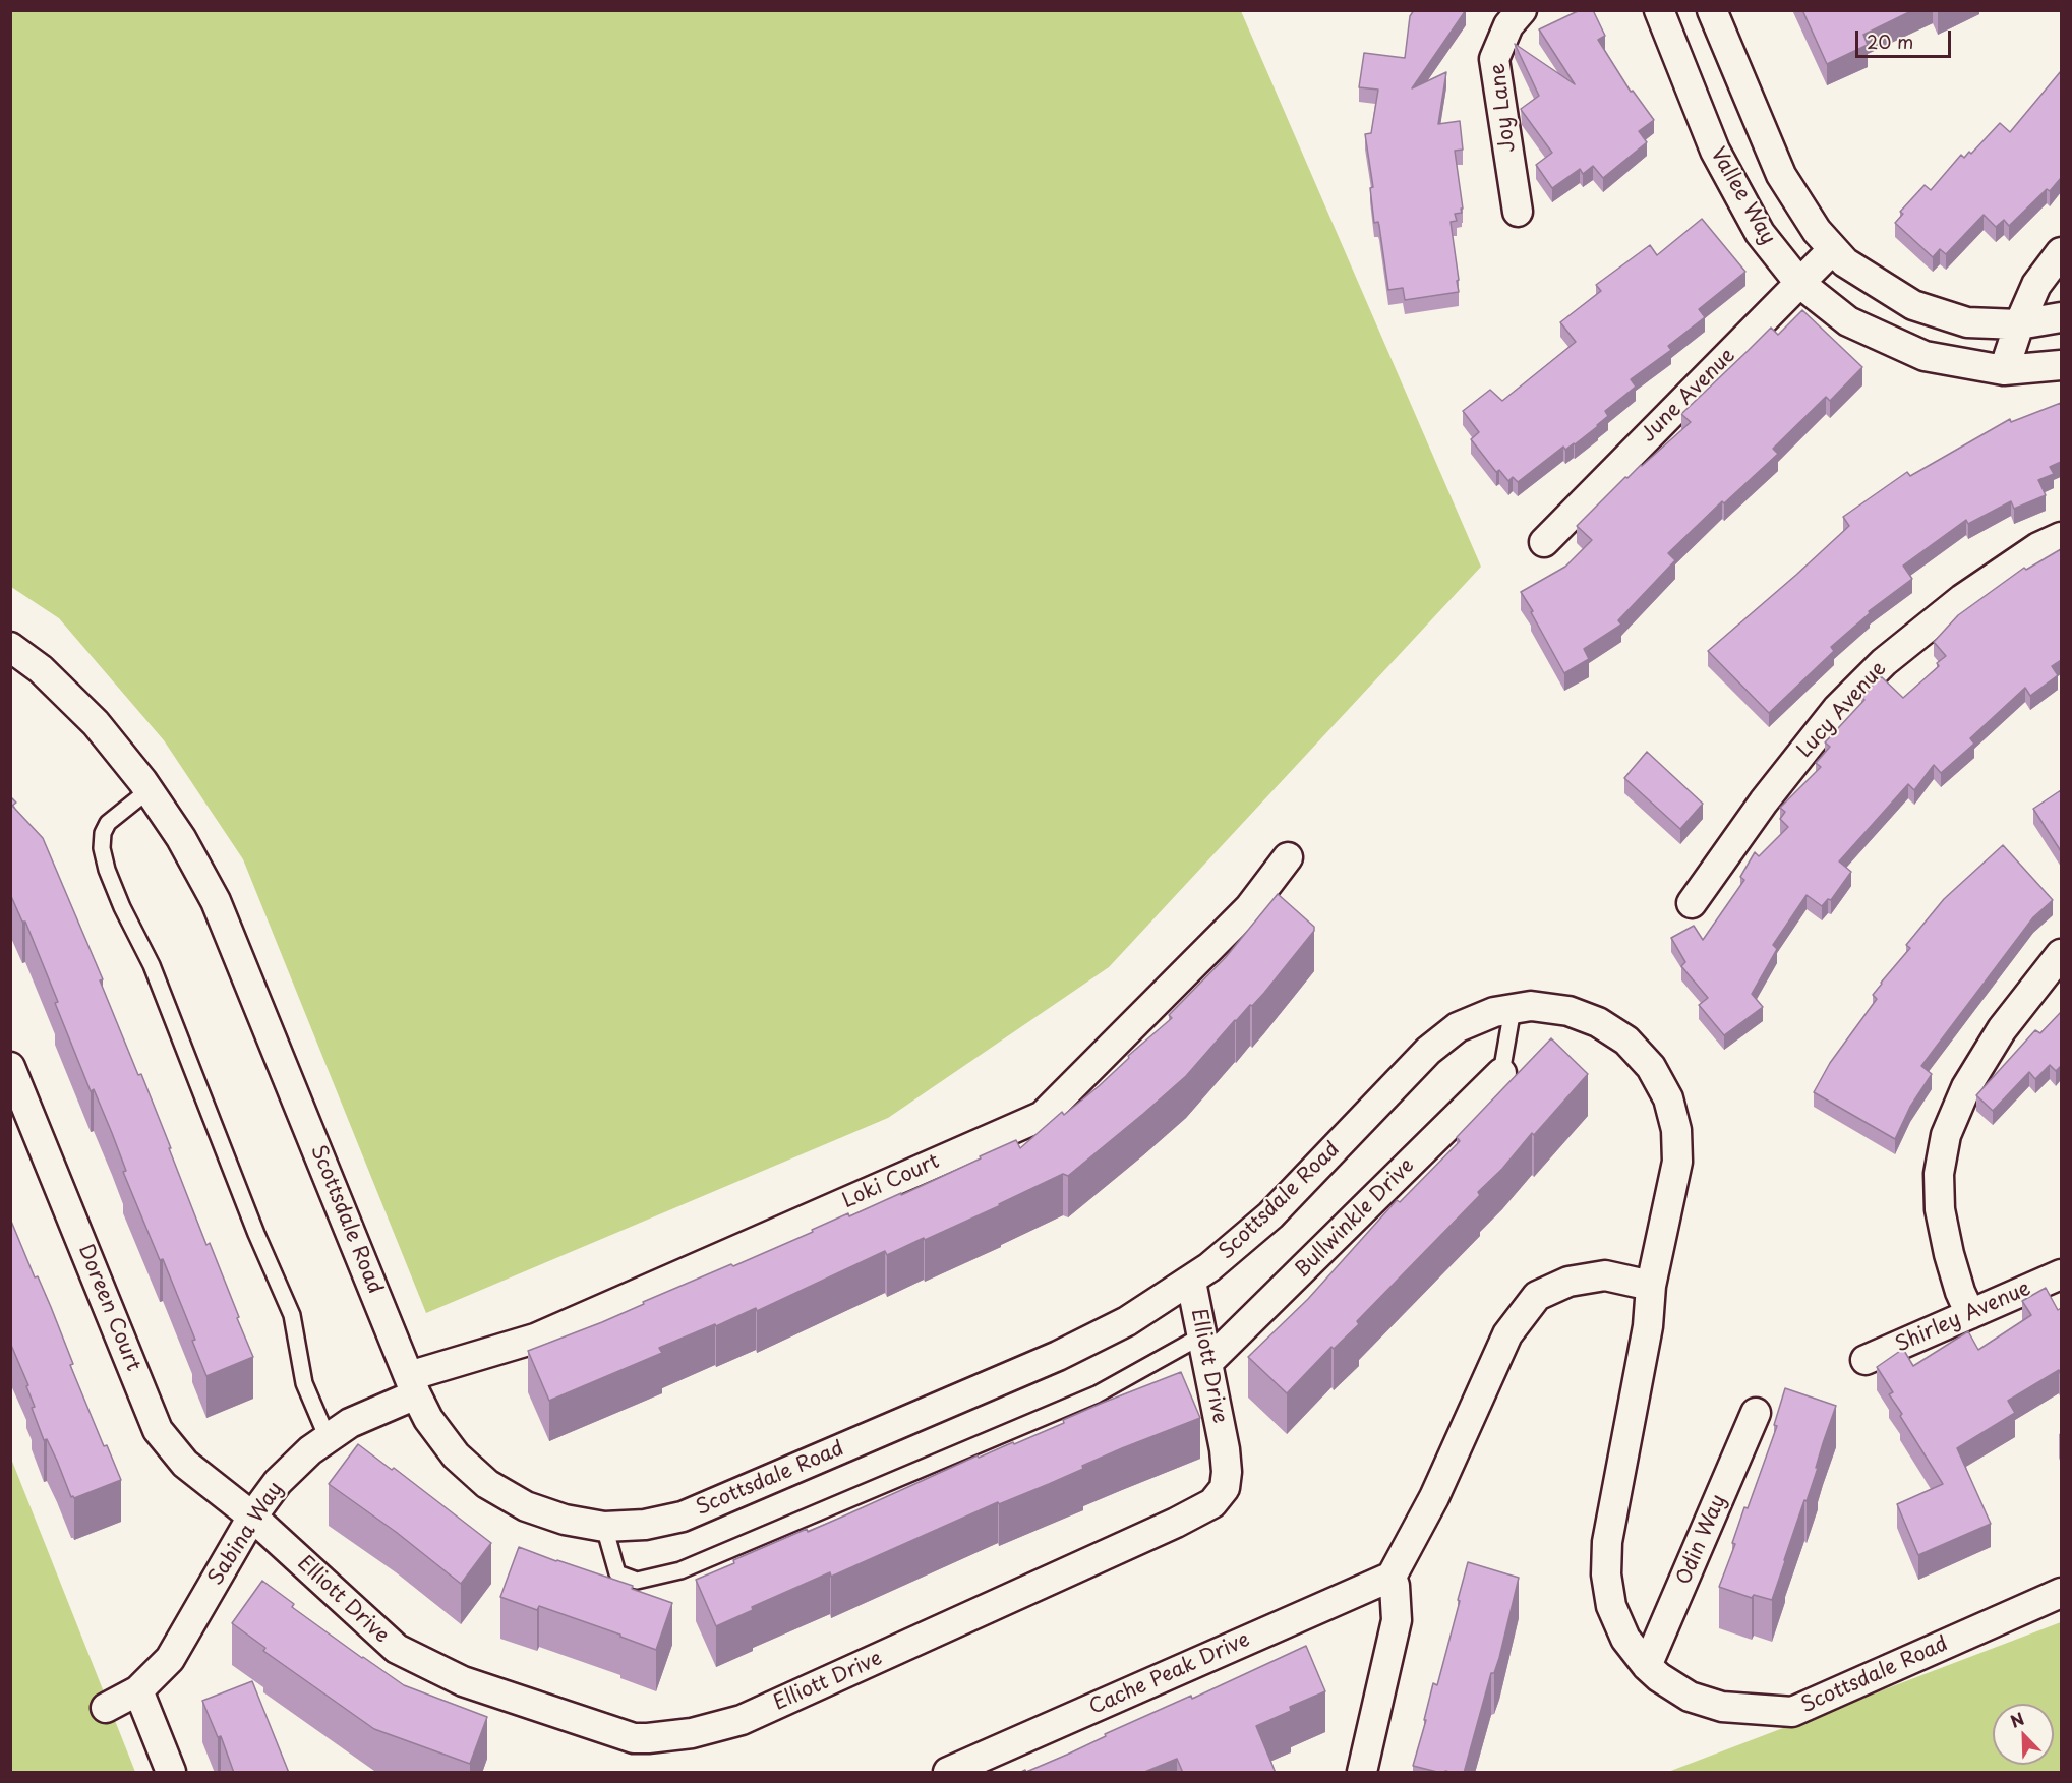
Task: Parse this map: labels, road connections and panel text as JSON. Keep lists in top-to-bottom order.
{
  "streets": {
    "street": [
      "Joy Lane",
      "Vallee Way",
      "June Avenue",
      "Lucy Avenue",
      "Loki Court",
      "Scottsdale Road",
      "Bullwinkle Drive",
      "Doreen Court",
      "Shirley Avenue",
      "Elliott Drive",
      "Sabina Way",
      "Odin Way",
      "Cache Peak Drive"
    ]
  },
  "crossings": [
    ["Vallee Way", "June Avenue"],
    ["Loki Court", "Scottsdale Road"],
    ["Loki Court", "Sabina Way"],
    ["Scottsdale Road", "Elliott Drive"],
    ["Scottsdale Road", "Sabina Way"],
    ["Scottsdale Road", "Odin Way"],
    ["Bullwinkle Drive", "Elliott Drive"],
    ["Doreen Court", "Elliott Drive"],
    ["Doreen Court", "Sabina Way"],
    ["Elliott Drive", "Sabina Way"]
  ],
  "scale_bar": "20 m",
  "north": "top left"
}
